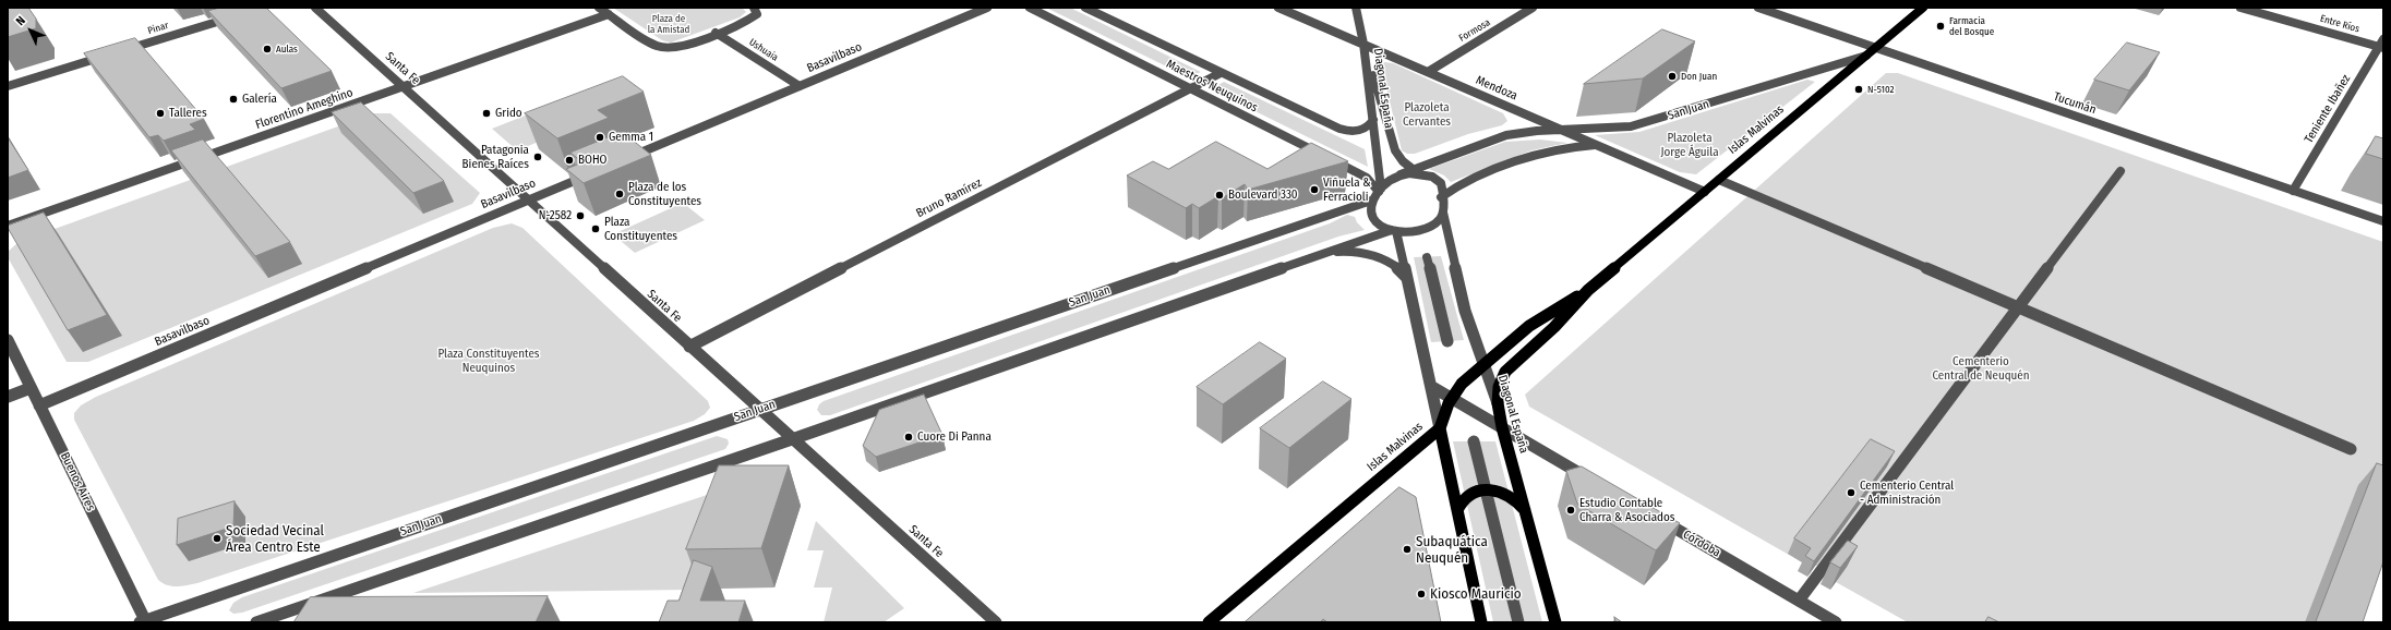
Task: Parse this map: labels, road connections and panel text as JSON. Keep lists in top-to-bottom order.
{
  "streets": {
    "main road": ["Diagonal España", "Islas Malvinas"],
    "street": [
      "Entre Ríos",
      "Pinar",
      "Formosa",
      "Ushuaia",
      "Basavilbaso",
      "Santa Fe",
      "Maestros Neuquinos",
      "Mendoza",
      "Tucumán",
      "Florentino Ameghino",
      "Teniente Ibañez",
      "San Juan",
      "Bruno Ramírez",
      "Buenos Aires",
      "Córdoba"
    ]
  },
  "crossings": [
    ["Entre Ríos", "Teniente Ibañez"],
    ["Formosa", "Mendoza"],
    ["Ushuaia", "Basavilbaso"],
    ["Ushuaia", "Florentino Ameghino"],
    ["Basavilbaso", "Santa Fe"],
    ["Basavilbaso", "Buenos Aires"],
    ["Santa Fe", "Florentino Ameghino"],
    ["Santa Fe", "San Juan"],
    ["Santa Fe", "Bruno Ramírez"],
    ["Maestros Neuquinos", "Diagonal España"],
    ["Maestros Neuquinos", "San Juan"],
    ["Maestros Neuquinos", "Bruno Ramírez"],
    ["Diagonal España", "Mendoza"],
    ["Diagonal España", "San Juan"],
    ["Diagonal España", "Islas Malvinas"],
    ["Mendoza", "San Juan"],
    ["Mendoza", "Islas Malvinas"],
    ["Tucumán", "Teniente Ibañez"],
    ["Tucumán", "Islas Malvinas"],
    ["San Juan", "Islas Malvinas"],
    ["San Juan", "Buenos Aires"]
  ],
  "parks": [
    "Plaza de la Amistad",
    "Plazoleta Cervantes",
    "Plazoleta Jorge Águila",
    "Plaza Constituyentes Neuquinos",
    "Cementerio Central de Neuquén"
  ],
  "places": [
    "Farmacia del Bosque",
    "Aulas",
    "Don Juan",
    "N-5102",
    "Galería",
    "Talleres",
    "Grido",
    "Gemma 1",
    "Patagonia Bienes Raíces",
    "BOHO",
    "Viñuela & Ferracioli",
    "Plaza de los Constituyentes",
    "Boulevard 330",
    "N-2582",
    "Plaza Constituyentes",
    "Cuore Di Panna",
    "Cementerio Central - Administración",
    "Estudio Contable Charra & Asociados",
    "Sociedad Vecinal Área Centro Este",
    "Subaquática Neuquén",
    "Kiosco Mauricio"
  ],
  "north": "top left"
}
